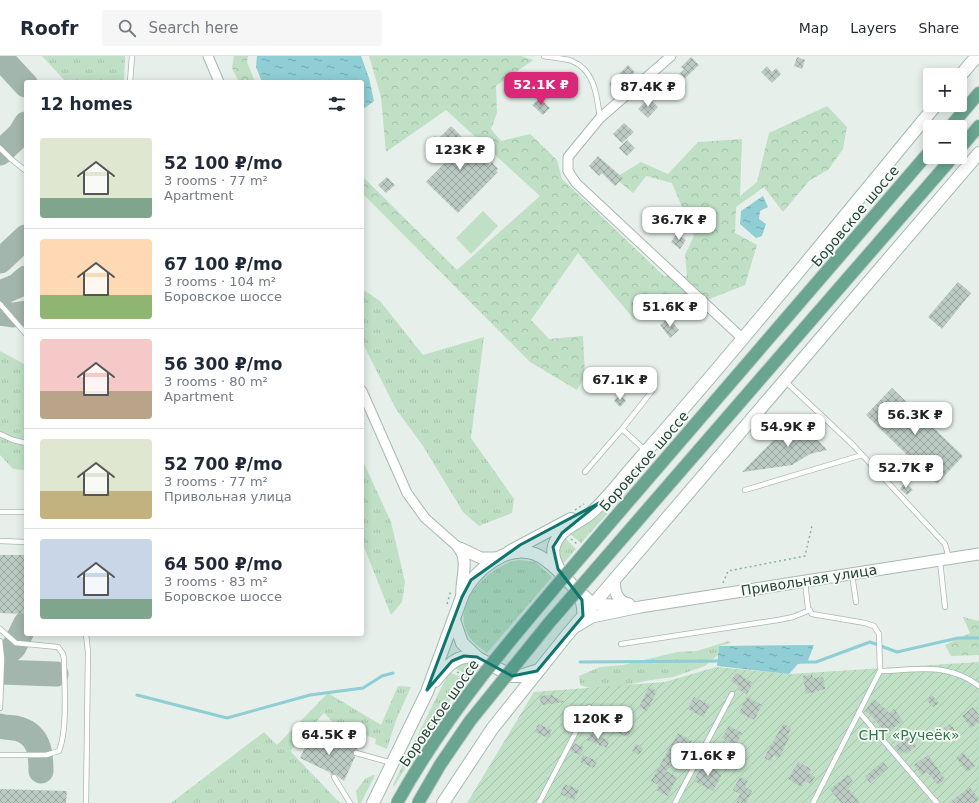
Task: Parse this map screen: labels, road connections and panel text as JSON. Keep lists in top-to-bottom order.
{
  "streets": {
    "main road": ["Боровское шоссе"],
    "street": ["Привольная улица"]
  },
  "parks": ["СНТ «Ручеёк»"],
  "page": {
    "header": "Roofr",
    "search": "Search here",
    "nav": ["Map", "Layers", "Share"],
    "map_buttons": ["+", "−"],
    "price": [
      "52.1K ₽",
      "87.4K ₽",
      "123K ₽",
      "36.7K ₽",
      "51.6K ₽",
      "67.1K ₽",
      "56.3K ₽",
      "54.9K ₽",
      "52.7K ₽",
      "120K ₽",
      "64.5K ₽",
      "71.6K ₽"
    ],
    "heading": "12 homes",
    "list": [
      {
        "name": "52 100 ₽/mo",
        "note": "3 rooms · 77 m² · Apartment"
      },
      {
        "name": "67 100 ₽/mo",
        "note": "3 rooms · 104 m² · Боровское шоссе"
      },
      {
        "name": "56 300 ₽/mo",
        "note": "3 rooms · 80 m² · Apartment"
      },
      {
        "name": "52 700 ₽/mo",
        "note": "3 rooms · 77 m² · Привольная улица"
      },
      {
        "name": "64 500 ₽/mo",
        "note": "3 rooms · 83 m² · Боровское шоссе"
      }
    ]
  }
}
